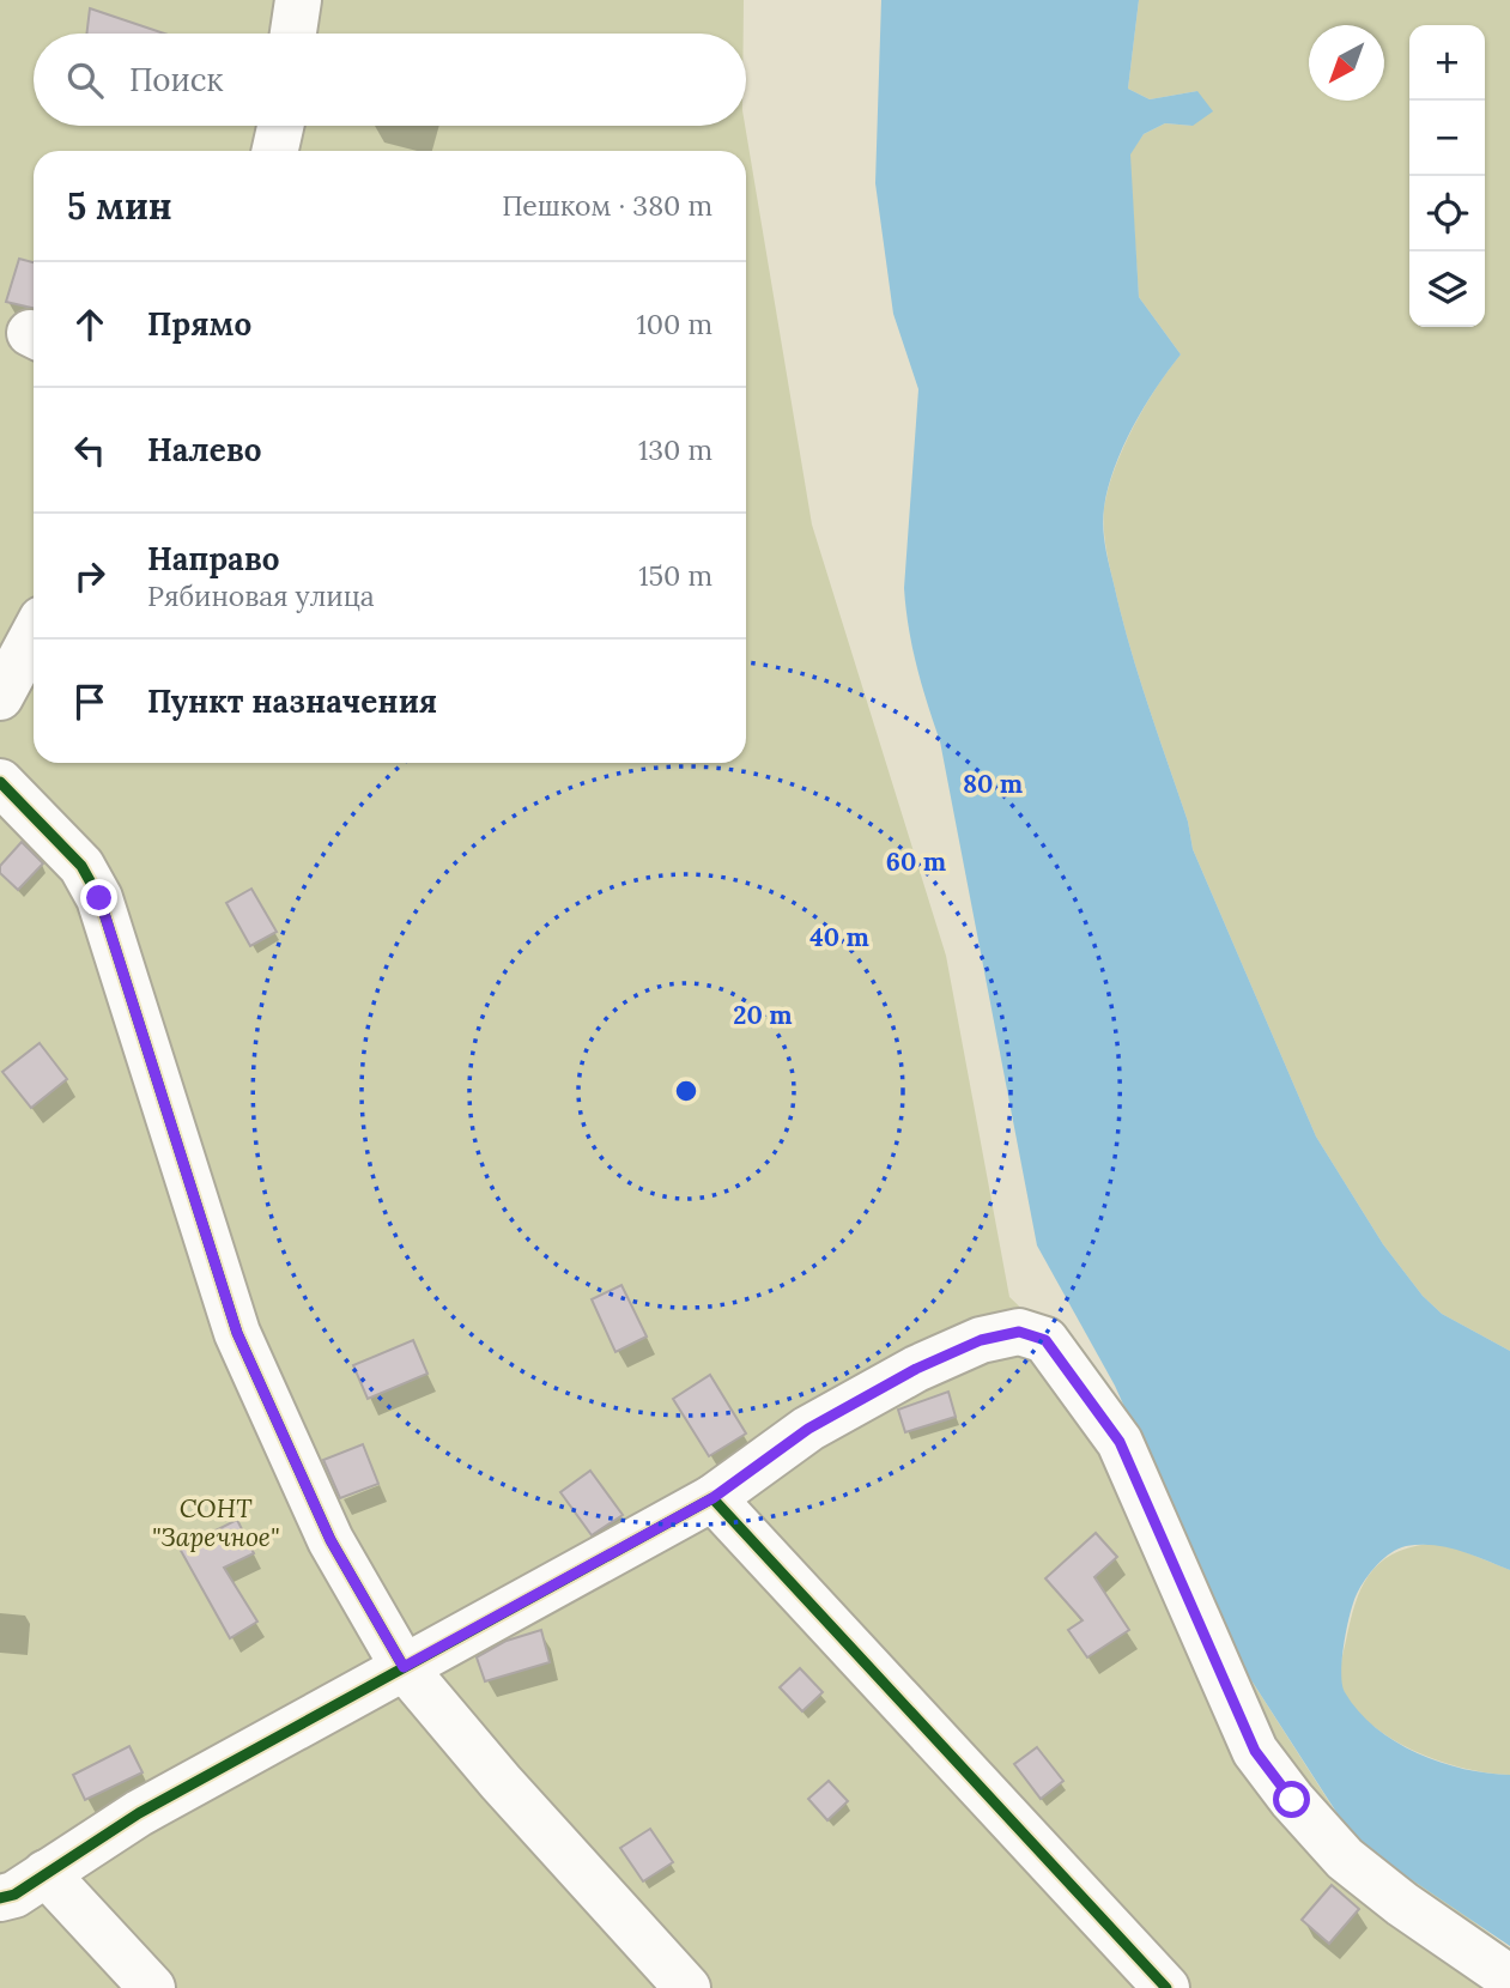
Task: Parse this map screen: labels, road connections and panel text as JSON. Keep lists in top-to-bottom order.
{
  "parks": ["СОНТ \"Заречное\""],
  "north": "bottom left",
  "page": {
    "map_buttons": ["+", "−"],
    "search": "Поиск",
    "heading": ["5 мин", "Пешком · 380 m"],
    "list": [
      ["Прямо", "100 m"],
      ["Налево", "130 m"],
      ["Направо", "Рябиновая улица", "150 m"],
      "Пункт назначения"
    ]
  },
  "rings": [
    "80 m",
    "60 m",
    "40 m",
    "20 m"
  ]
}
